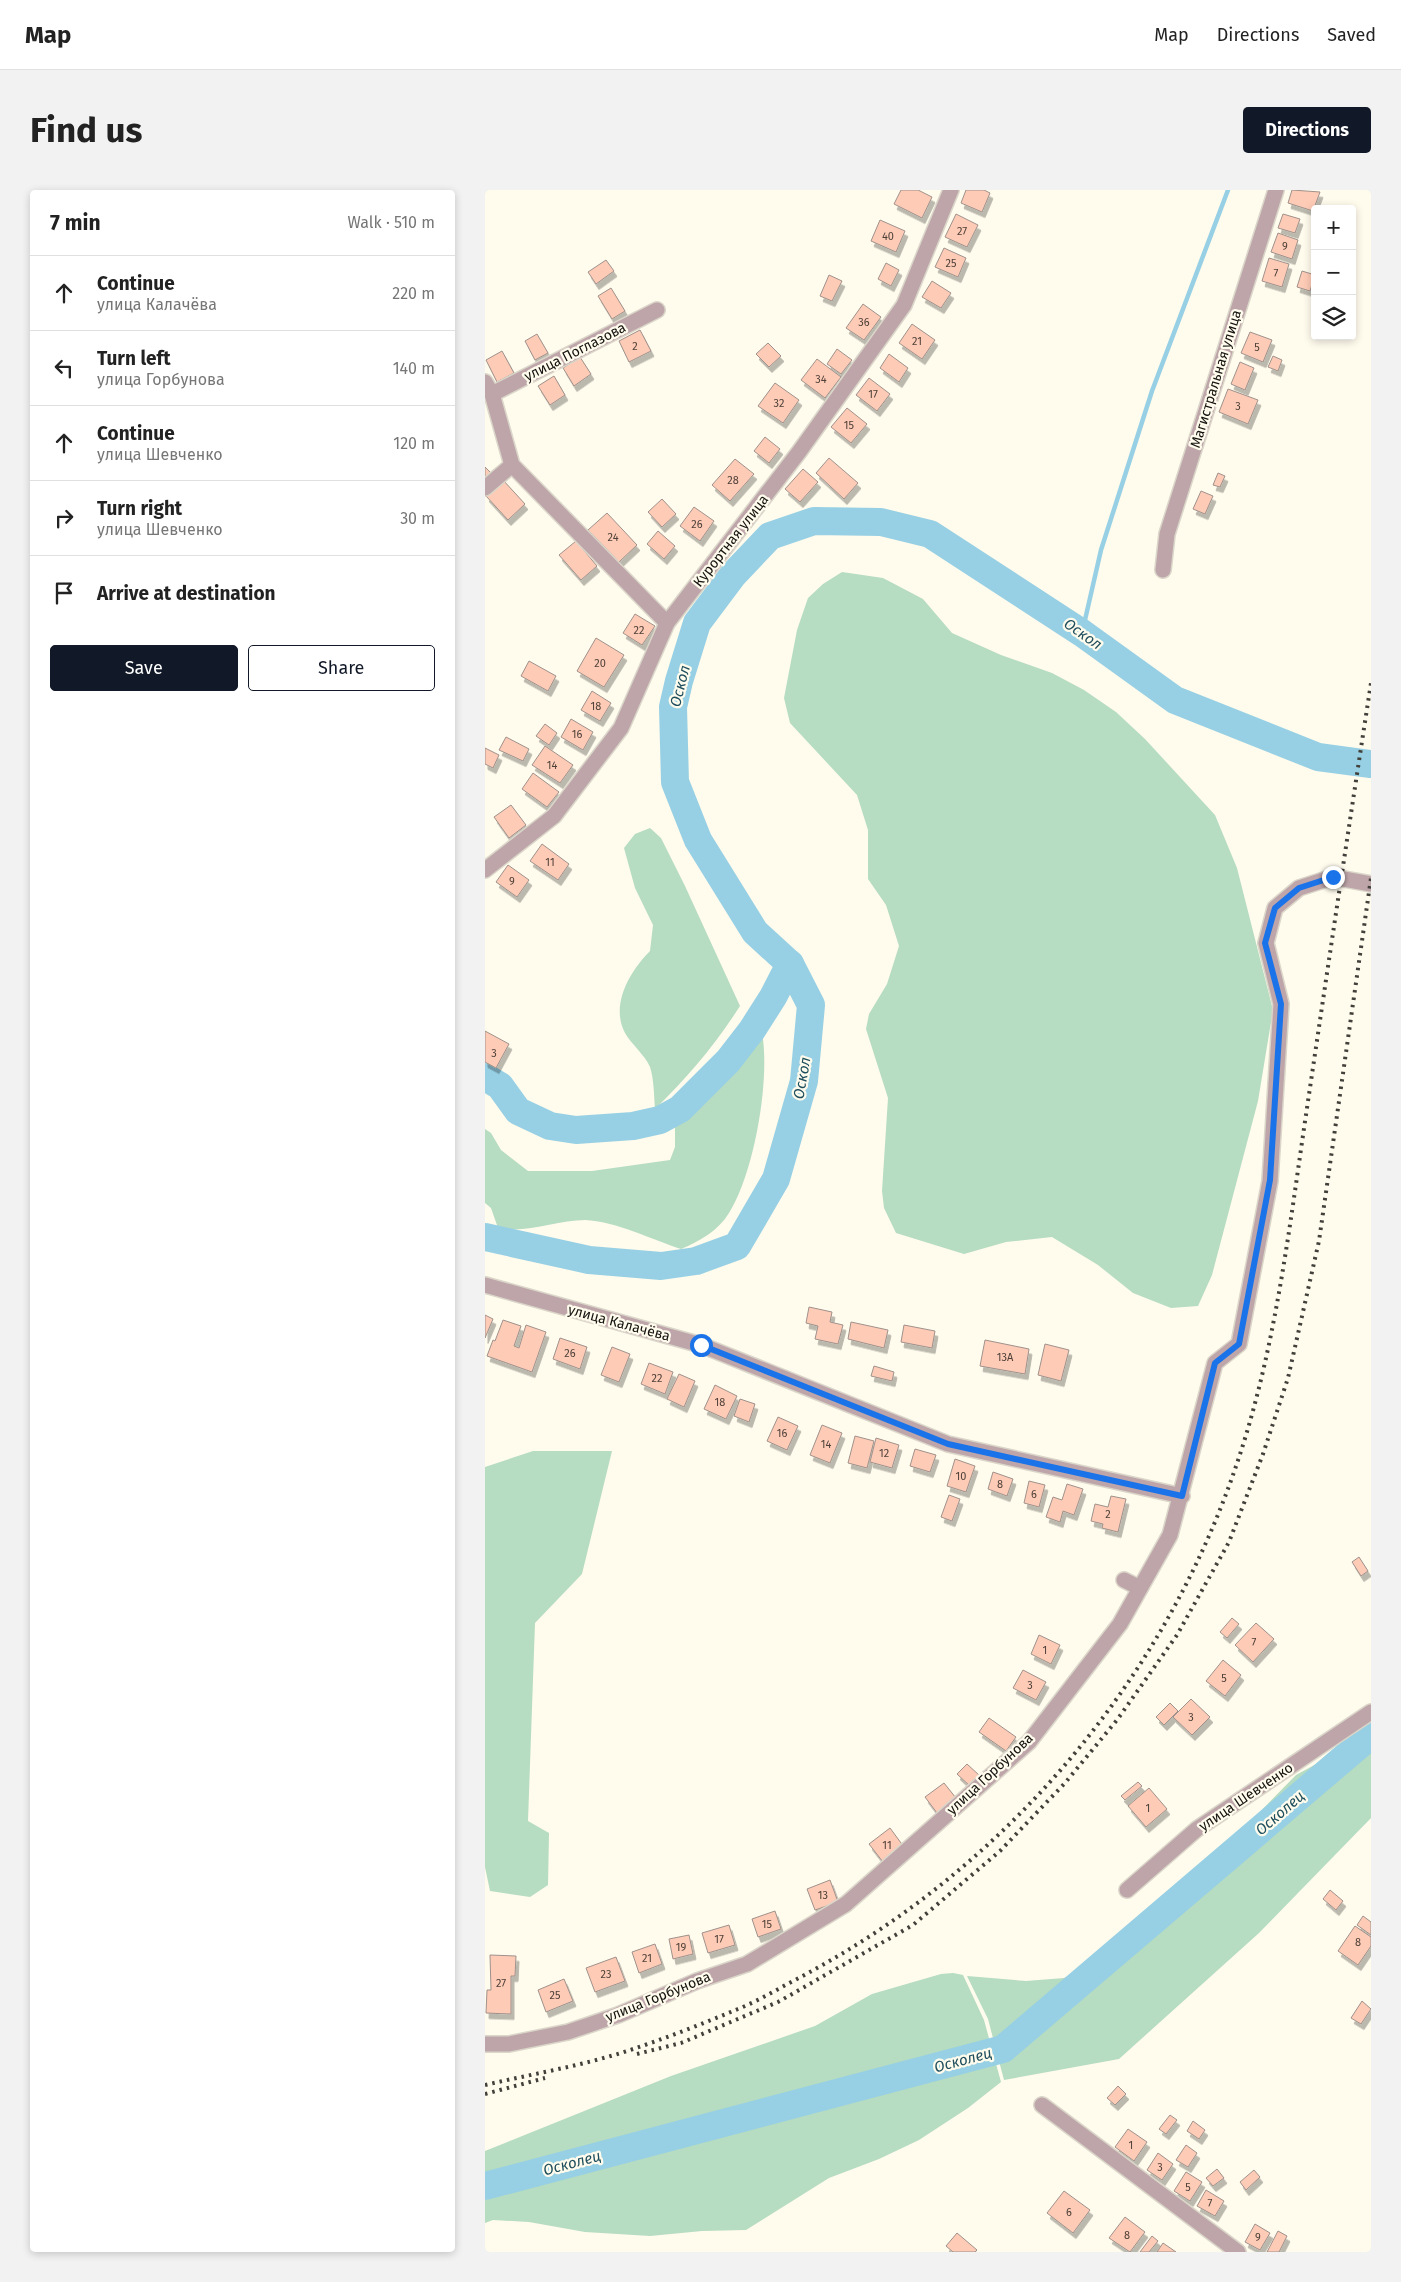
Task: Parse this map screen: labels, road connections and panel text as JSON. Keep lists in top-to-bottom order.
{
  "streets": {
    "street": [
      "улица Поглазова",
      "Магистральная улица",
      "Курортная улица",
      "улица Калачёва",
      "улица Горбунова",
      "улица Шевченко"
    ]
  },
  "crossings": [
    ["улица Калачёва", "улица Горбунова"]
  ],
  "water": ["Оскол", "Осколец"],
  "house_numbers": [
    "27",
    "40",
    "9",
    "25",
    "7",
    "36",
    "21",
    "2",
    "5",
    "34",
    "17",
    "32",
    "3",
    "15",
    "28",
    "26",
    "24",
    "22",
    "20",
    "18",
    "16",
    "14",
    "11",
    "9",
    "3",
    "26",
    "13А",
    "22",
    "18",
    "16",
    "14",
    "12",
    "10",
    "8",
    "6",
    "2",
    "7",
    "1",
    "5",
    "3",
    "3",
    "1",
    "11",
    "13",
    "15",
    "17",
    "8",
    "19",
    "21",
    "23",
    "27",
    "25",
    "1",
    "3",
    "5",
    "7",
    "6",
    "8",
    "9"
  ],
  "page": {
    "header": "Map",
    "nav": ["Map", "Directions", "Saved"],
    "buttons": [
      "Directions",
      ["Save", "Share"]
    ],
    "title": "Find us",
    "heading": ["7 min", "Walk · 510 m"],
    "map_buttons": ["+", "−"],
    "list": [
      ["Continue", "улица Калачёва", "220 m"],
      ["Turn left", "улица Горбунова", "140 m"],
      ["Continue", "улица Шевченко", "120 m"],
      ["Turn right", "улица Шевченко", "30 m"],
      "Arrive at destination"
    ]
  }
}
